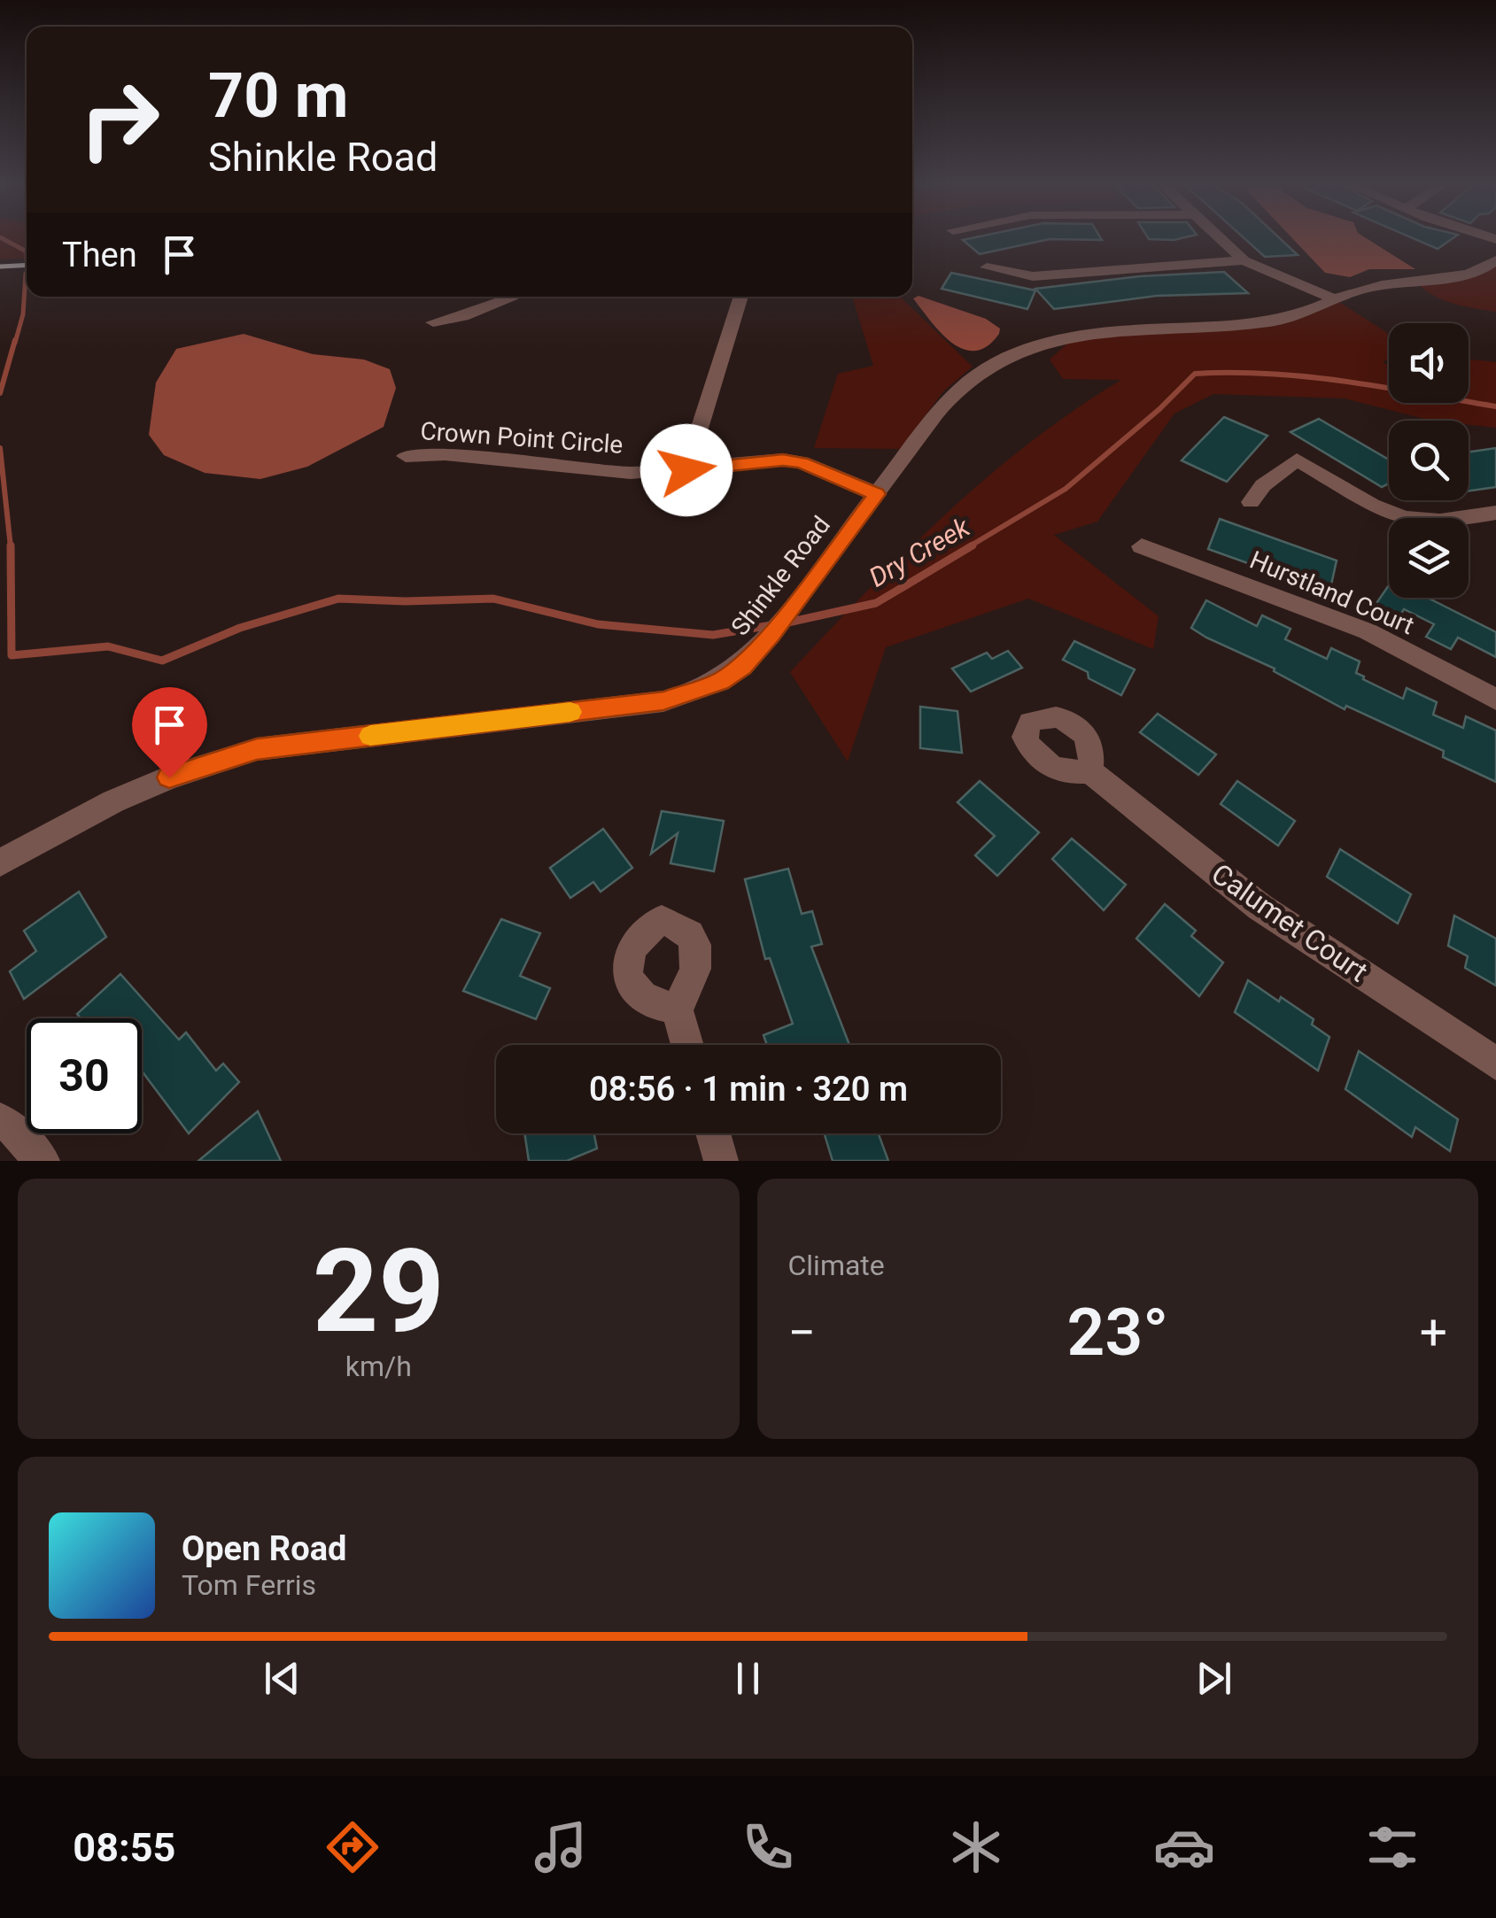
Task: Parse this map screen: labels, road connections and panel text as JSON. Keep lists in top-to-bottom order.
{
  "streets": {
    "street": [
      "Crown Point Circle",
      "Shinkle Road",
      "Hurstland Court",
      "Calumet Court"
    ]
  },
  "crossings": [
    ["Crown Point Circle", "Shinkle Road"]
  ],
  "water": ["Dry Creek"],
  "page": {
    "turn": ["70 m", "Shinkle Road"],
    "then": "Then",
    "limit": "30",
    "trip": "08:56 · 1 min · 320 m",
    "tile": [
      ["29", "km/h"],
      "Climate"
    ],
    "heat": ["−", "23°", "+"],
    "song": ["Open Road", "Tom Ferris"],
    "tabs": "08:55"
  }
}
